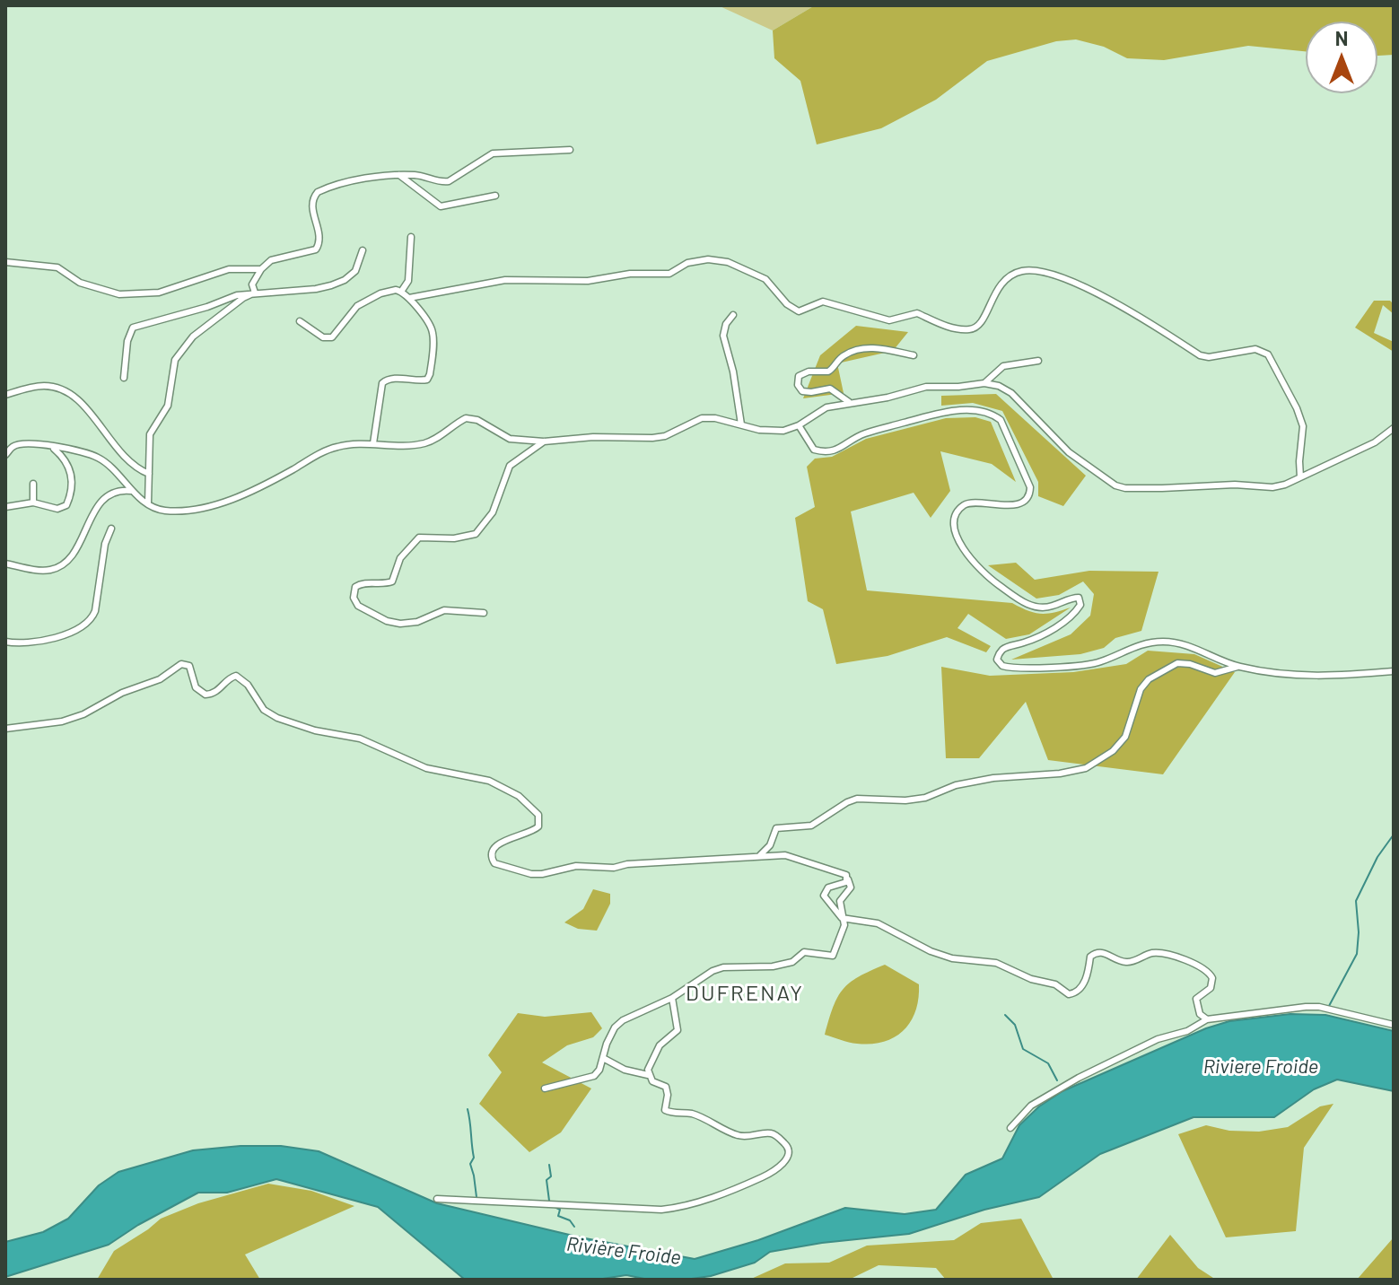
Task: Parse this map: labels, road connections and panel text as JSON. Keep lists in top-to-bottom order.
{
  "districts": ["DUFRENAY"],
  "water": ["Riviere Froide", "Rivière Froide"],
  "north": "top"
}
